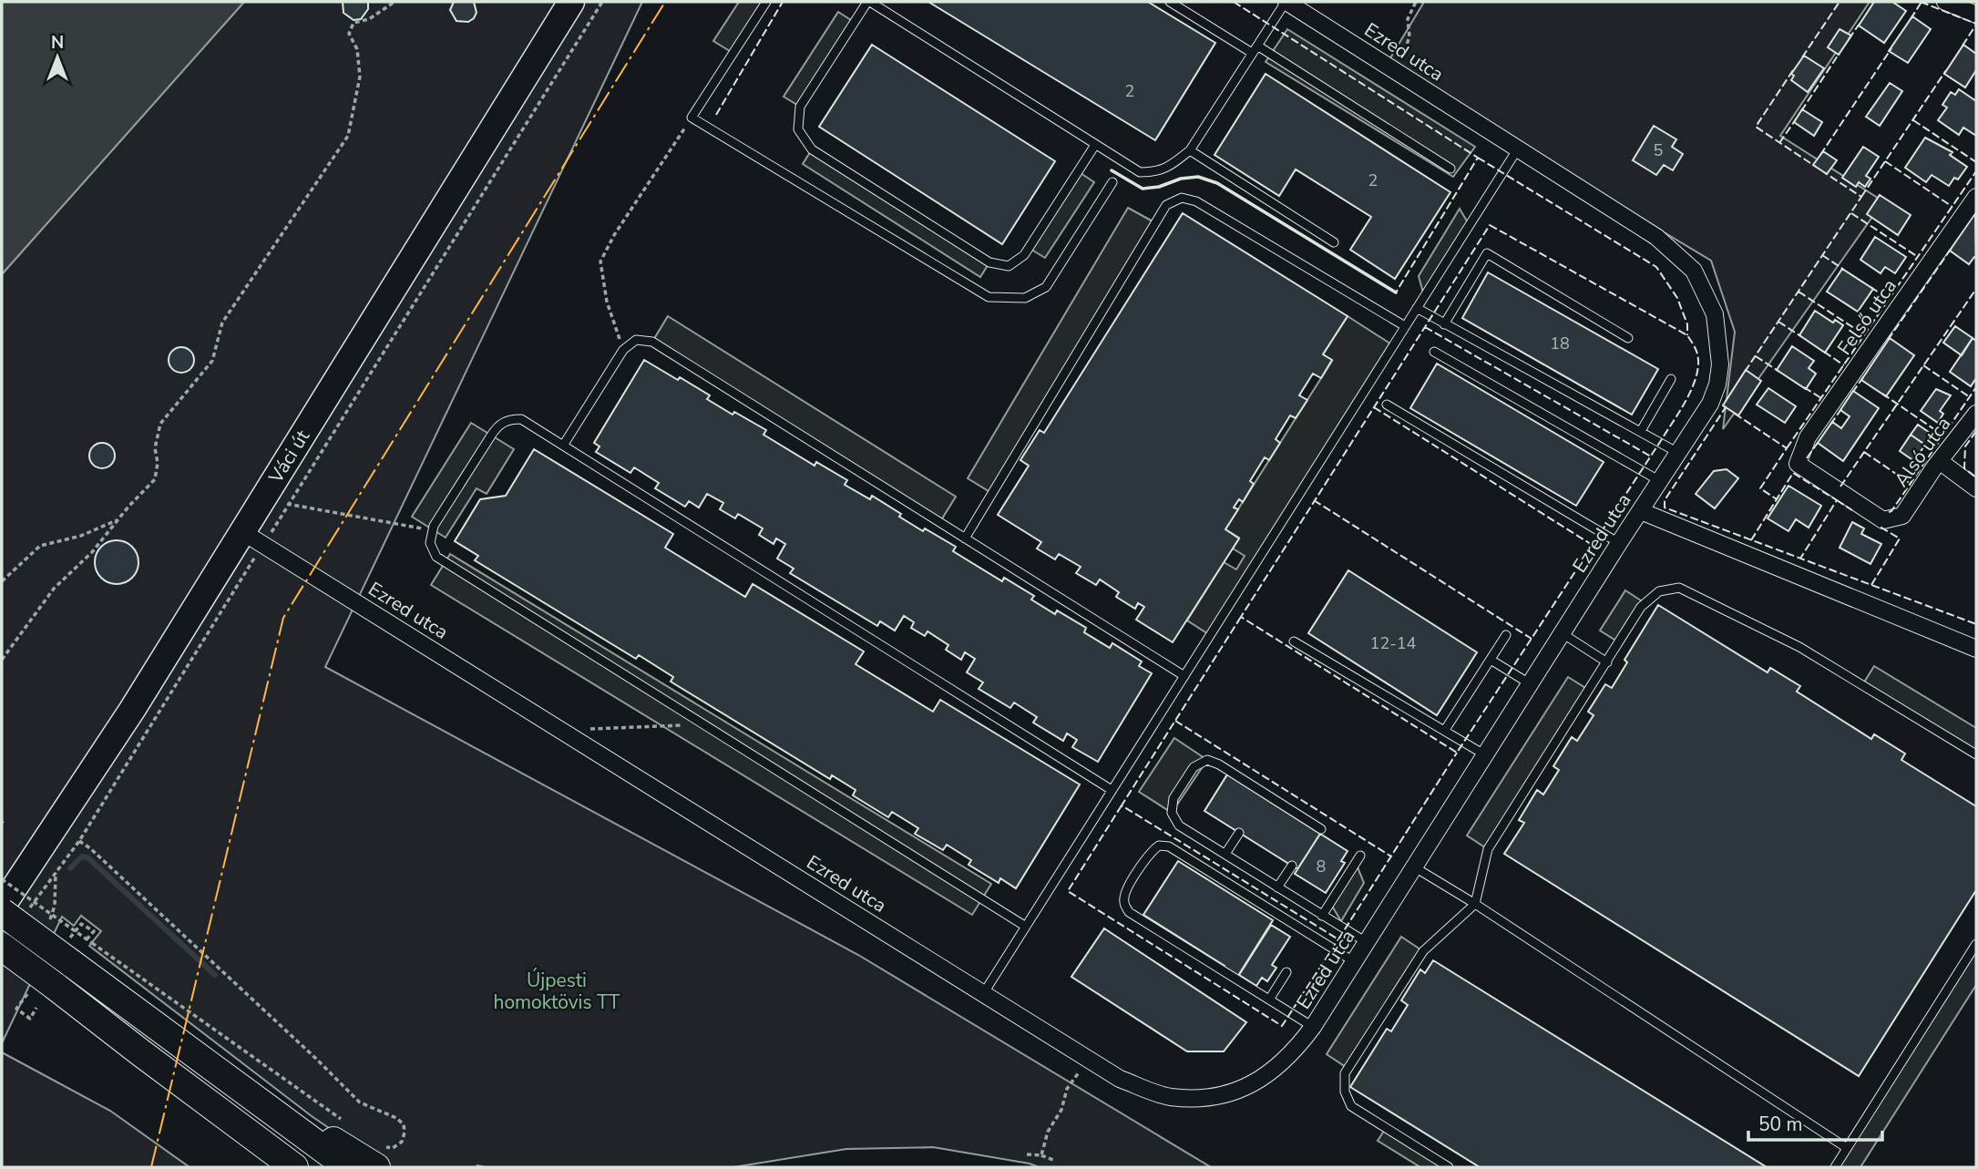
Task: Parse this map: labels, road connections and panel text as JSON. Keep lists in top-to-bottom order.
{
  "streets": {
    "main road": ["Váci út"],
    "street": ["Ezred utca", "Felső utca", "Alsó utca"]
  },
  "crossings": [
    ["Ezred utca", "Váci út"],
    ["Felső utca", "Alsó utca"]
  ],
  "parks": ["Újpesti homoktövis TT"],
  "house_numbers": [
    "2",
    "5",
    "2",
    "18",
    "12-14",
    "8"
  ],
  "scale_bar": "50 m",
  "north": "top"
}
